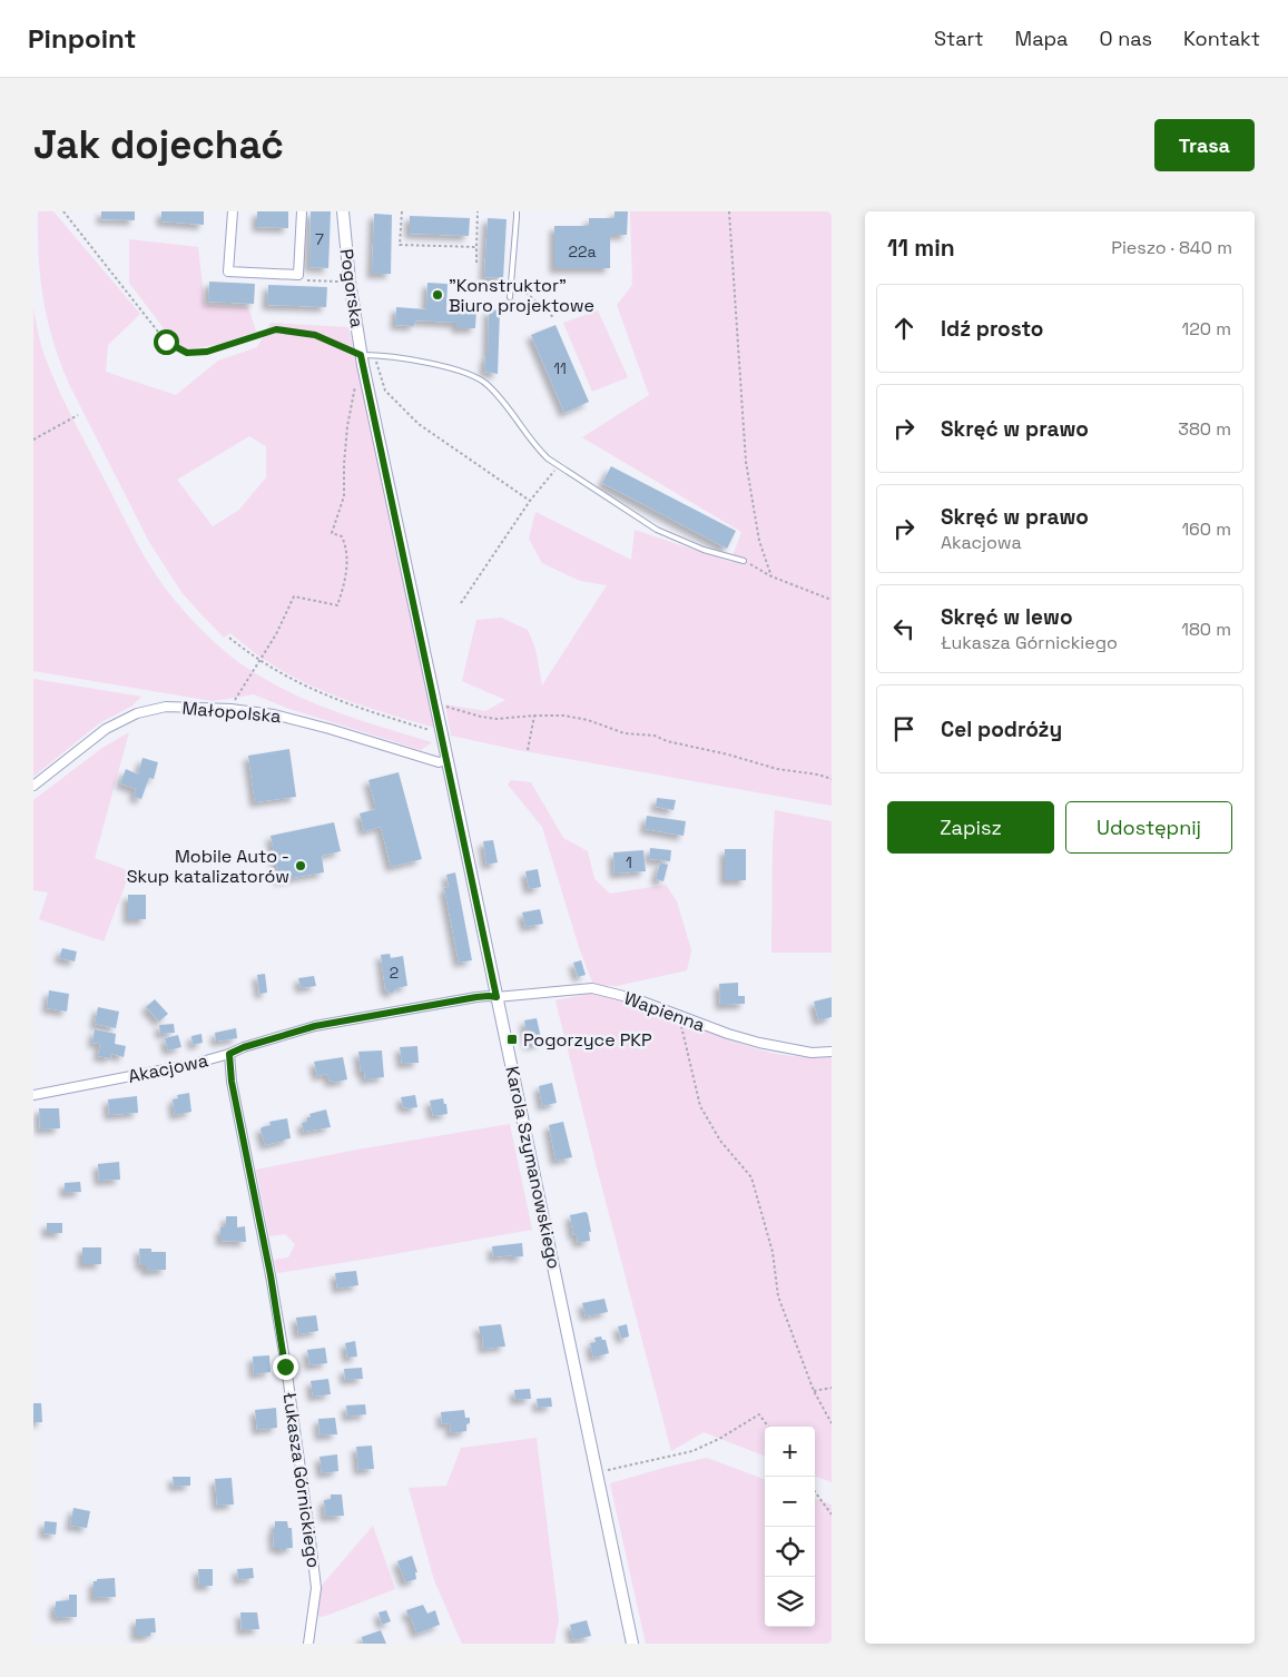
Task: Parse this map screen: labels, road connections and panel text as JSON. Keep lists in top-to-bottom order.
{
  "streets": {
    "street": [
      "Pogorska",
      "Małopolska",
      "Wapienna",
      "Akacjowa",
      "Karola Szymanowskiego",
      "Łukasza Górnickiego"
    ]
  },
  "crossings": [
    ["Pogorska", "Karola Szymanowskiego"],
    ["Małopolska", "Karola Szymanowskiego"],
    ["Wapienna", "Akacjowa"],
    ["Wapienna", "Karola Szymanowskiego"],
    ["Akacjowa", "Karola Szymanowskiego"],
    ["Akacjowa", "Łukasza Górnickiego"]
  ],
  "places": {
    "other": ["\"Konstruktor\" Biuro projektowe", "Mobile Auto - Skup katalizatorów"],
    "transit": ["Pogorzyce PKP"]
  },
  "house_numbers": [
    "7",
    "22a",
    "11",
    "1",
    "2"
  ],
  "page": {
    "header": "Pinpoint",
    "nav": [
      "Start",
      "Mapa",
      "O nas",
      "Kontakt"
    ],
    "buttons": [
      "Trasa",
      ["Zapisz", "Udostępnij"]
    ],
    "title": "Jak dojechać",
    "heading": ["11 min", "Pieszo · 840 m"],
    "list": [
      ["Idź prosto", "120 m"],
      ["Skręć w prawo", "380 m"],
      ["Skręć w prawo", "Akacjowa", "160 m"],
      ["Skręć w lewo", "Łukasza Górnickiego", "180 m"],
      "Cel podróży"
    ],
    "map_buttons": ["+", "−"]
  }
}
